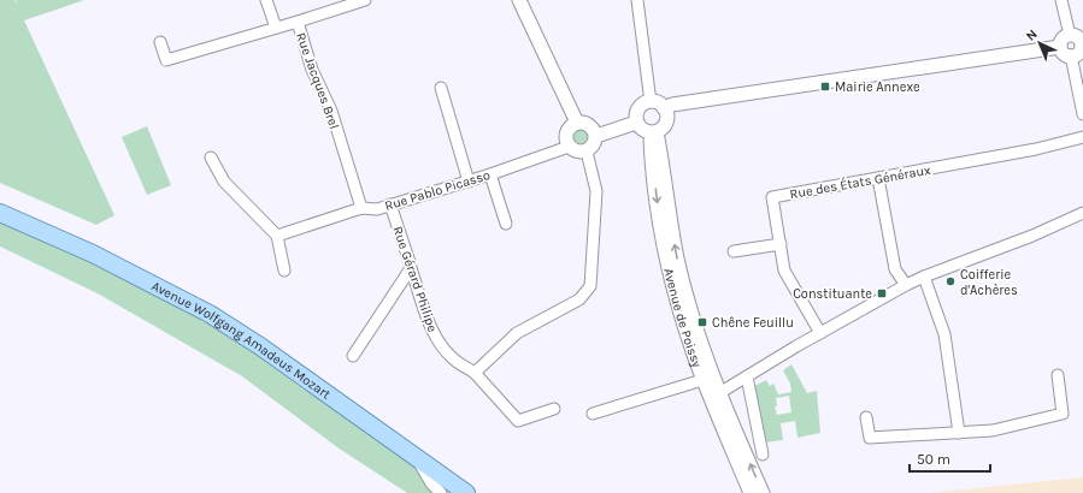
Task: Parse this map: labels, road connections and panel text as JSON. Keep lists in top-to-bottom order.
{
  "streets": {
    "main road": ["Avenue Wolfgang Amadeus Mozart"],
    "street": [
      "Rue Jacques Brel",
      "Rue des États Généraux",
      "Rue Pablo Picasso",
      "Rue Gérard Philipe",
      "Avenue de Poissy"
    ]
  },
  "crossings": [
    ["Rue Jacques Brel", "Rue Pablo Picasso"],
    ["Rue Pablo Picasso", "Rue Gérard Philipe"]
  ],
  "places": {
    "transit": ["Mairie Annexe", "Constituante", "Chêne Feuillu"],
    "other": ["Coifferie d'Achères"]
  },
  "scale_bar": "50 m",
  "north": "top left"
}
